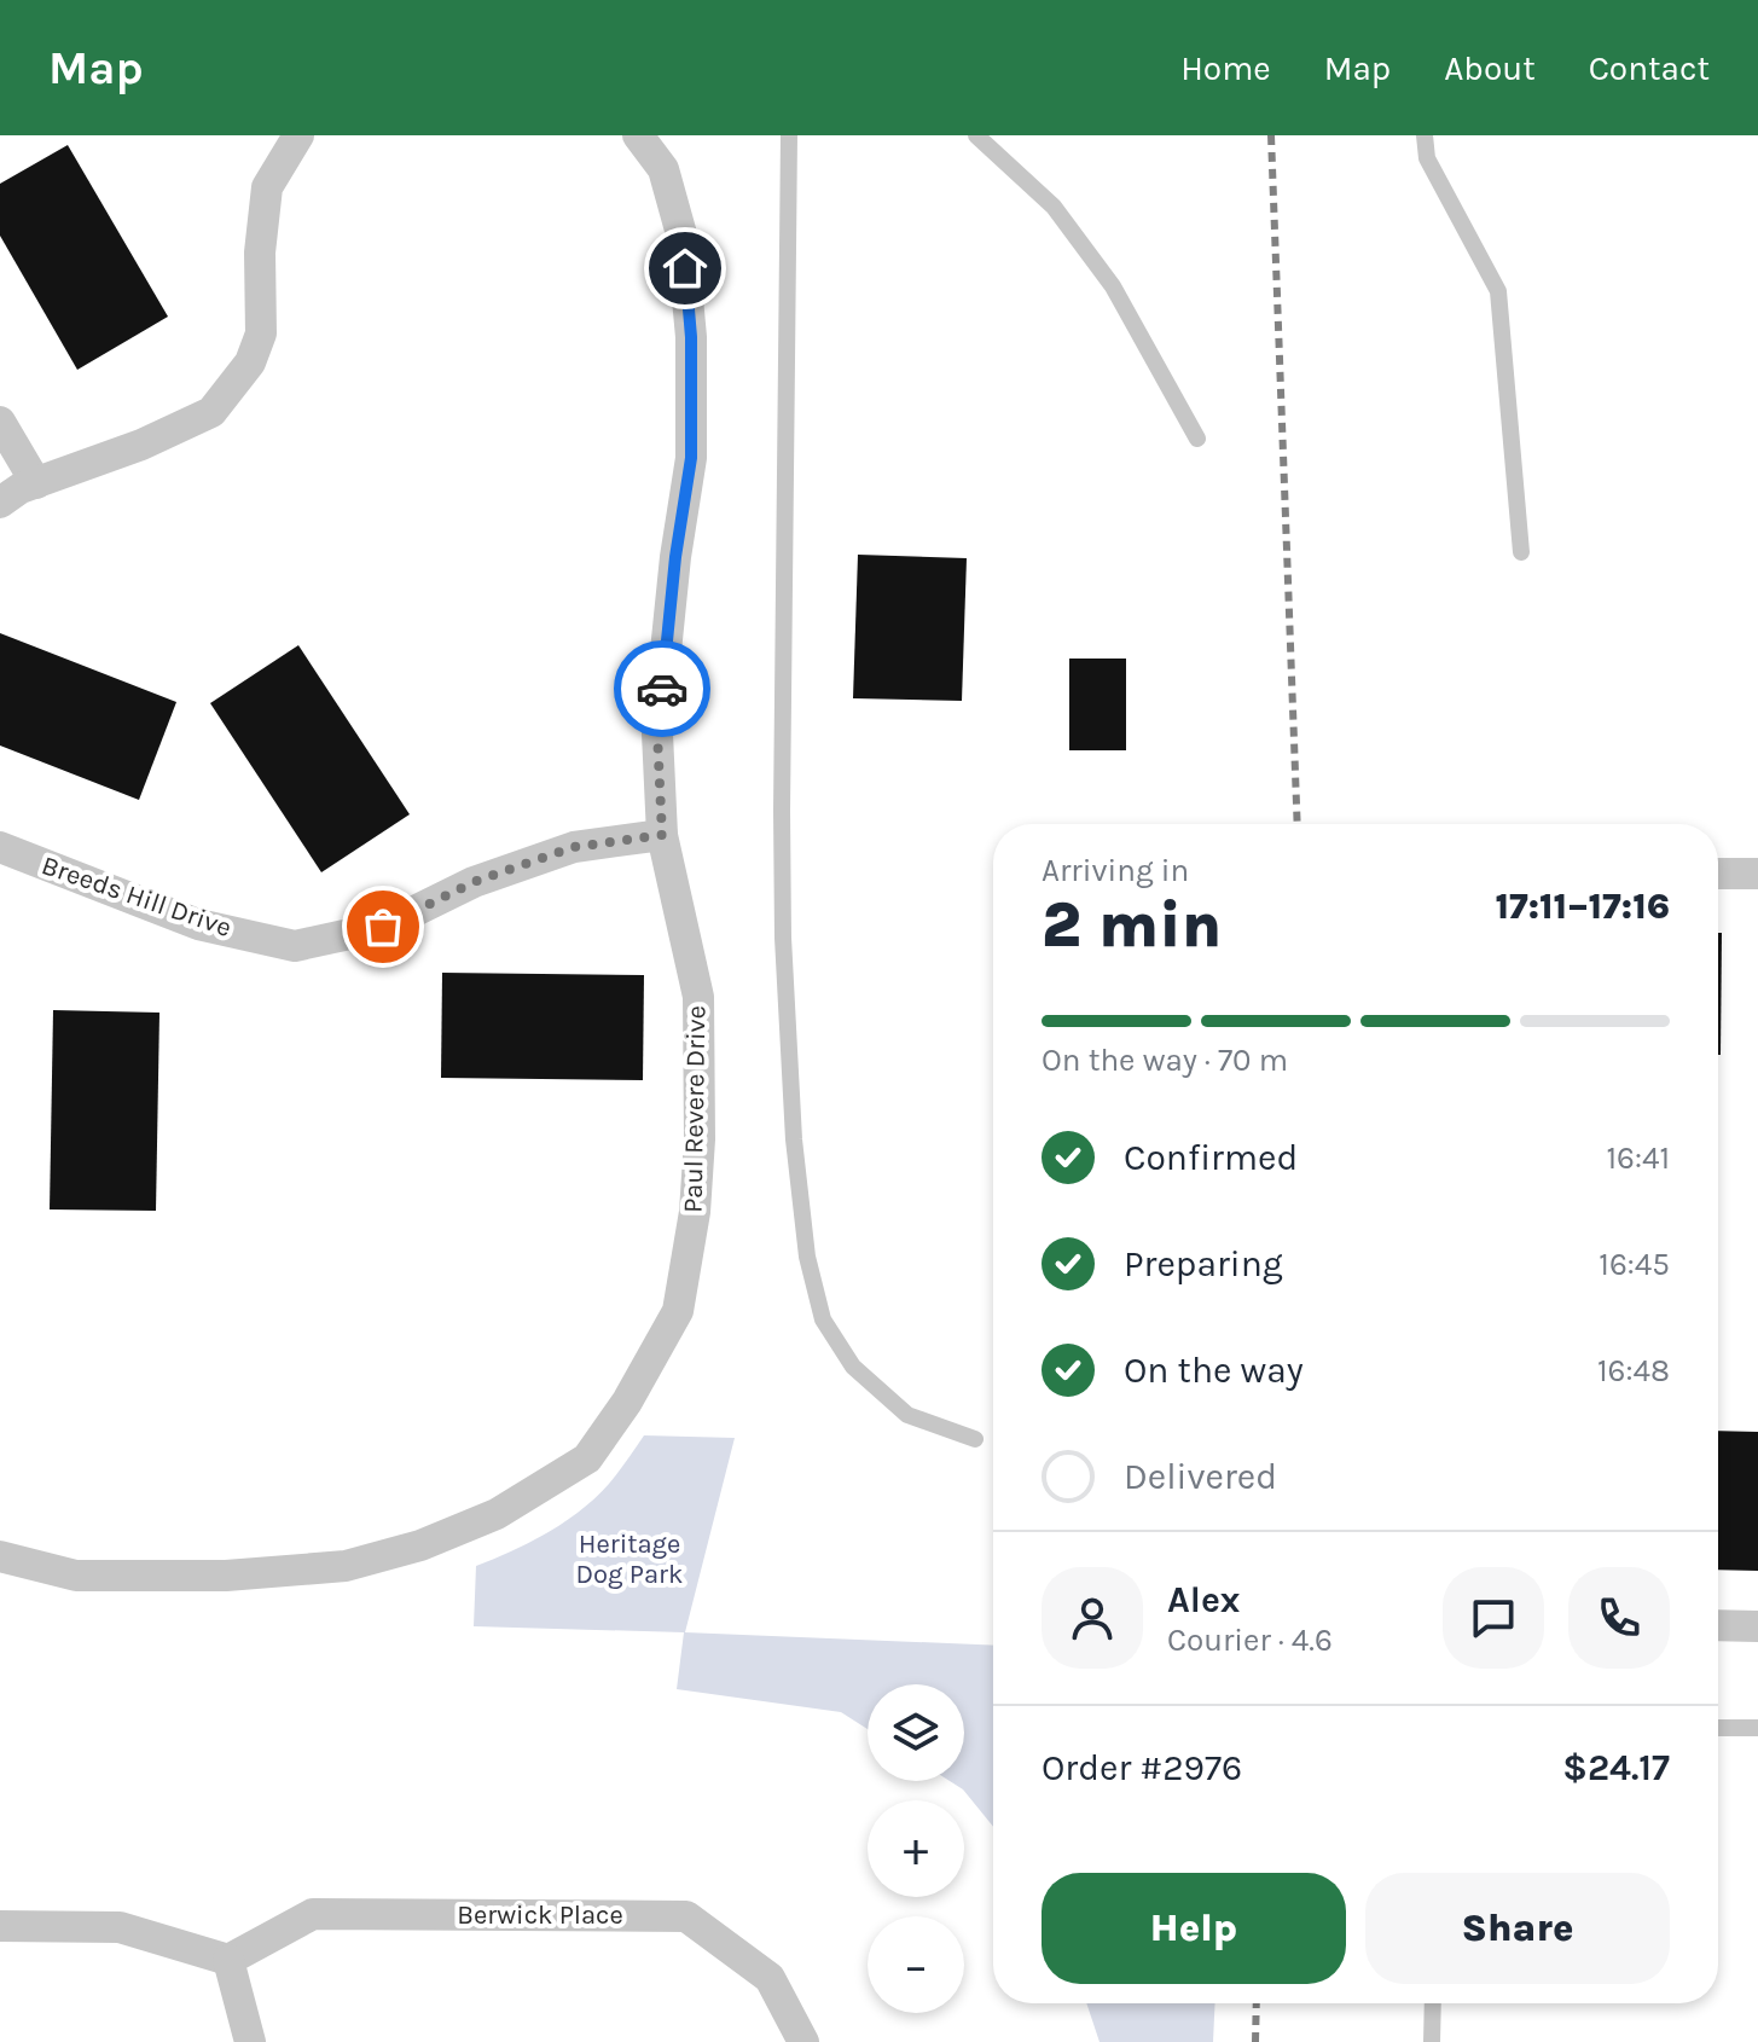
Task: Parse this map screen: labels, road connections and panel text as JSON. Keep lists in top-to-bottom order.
{
  "streets": {
    "street": ["Breeds Hill Drive", "Paul Revere Drive", "Berwick Place"]
  },
  "crossings": [
    ["Breeds Hill Drive", "Paul Revere Drive"]
  ],
  "parks": ["Heritage Dog Park"],
  "page": {
    "header": "Map",
    "nav": [
      "Home",
      "Map",
      "About",
      "Contact"
    ],
    "heading": ["2 min", "Arriving in", "17:11–17:16"],
    "panel": [
      "Alex",
      "Courier · 4.6",
      "Order #2976",
      "$24.17"
    ],
    "bar": "On the way · 70 m",
    "list": [
      ["Confirmed", "16:41"],
      ["Preparing", "16:45"],
      ["On the way", "16:48"],
      "Delivered"
    ],
    "map_buttons": ["+", "−"],
    "buttons": ["Help", "Share"]
  }
}
